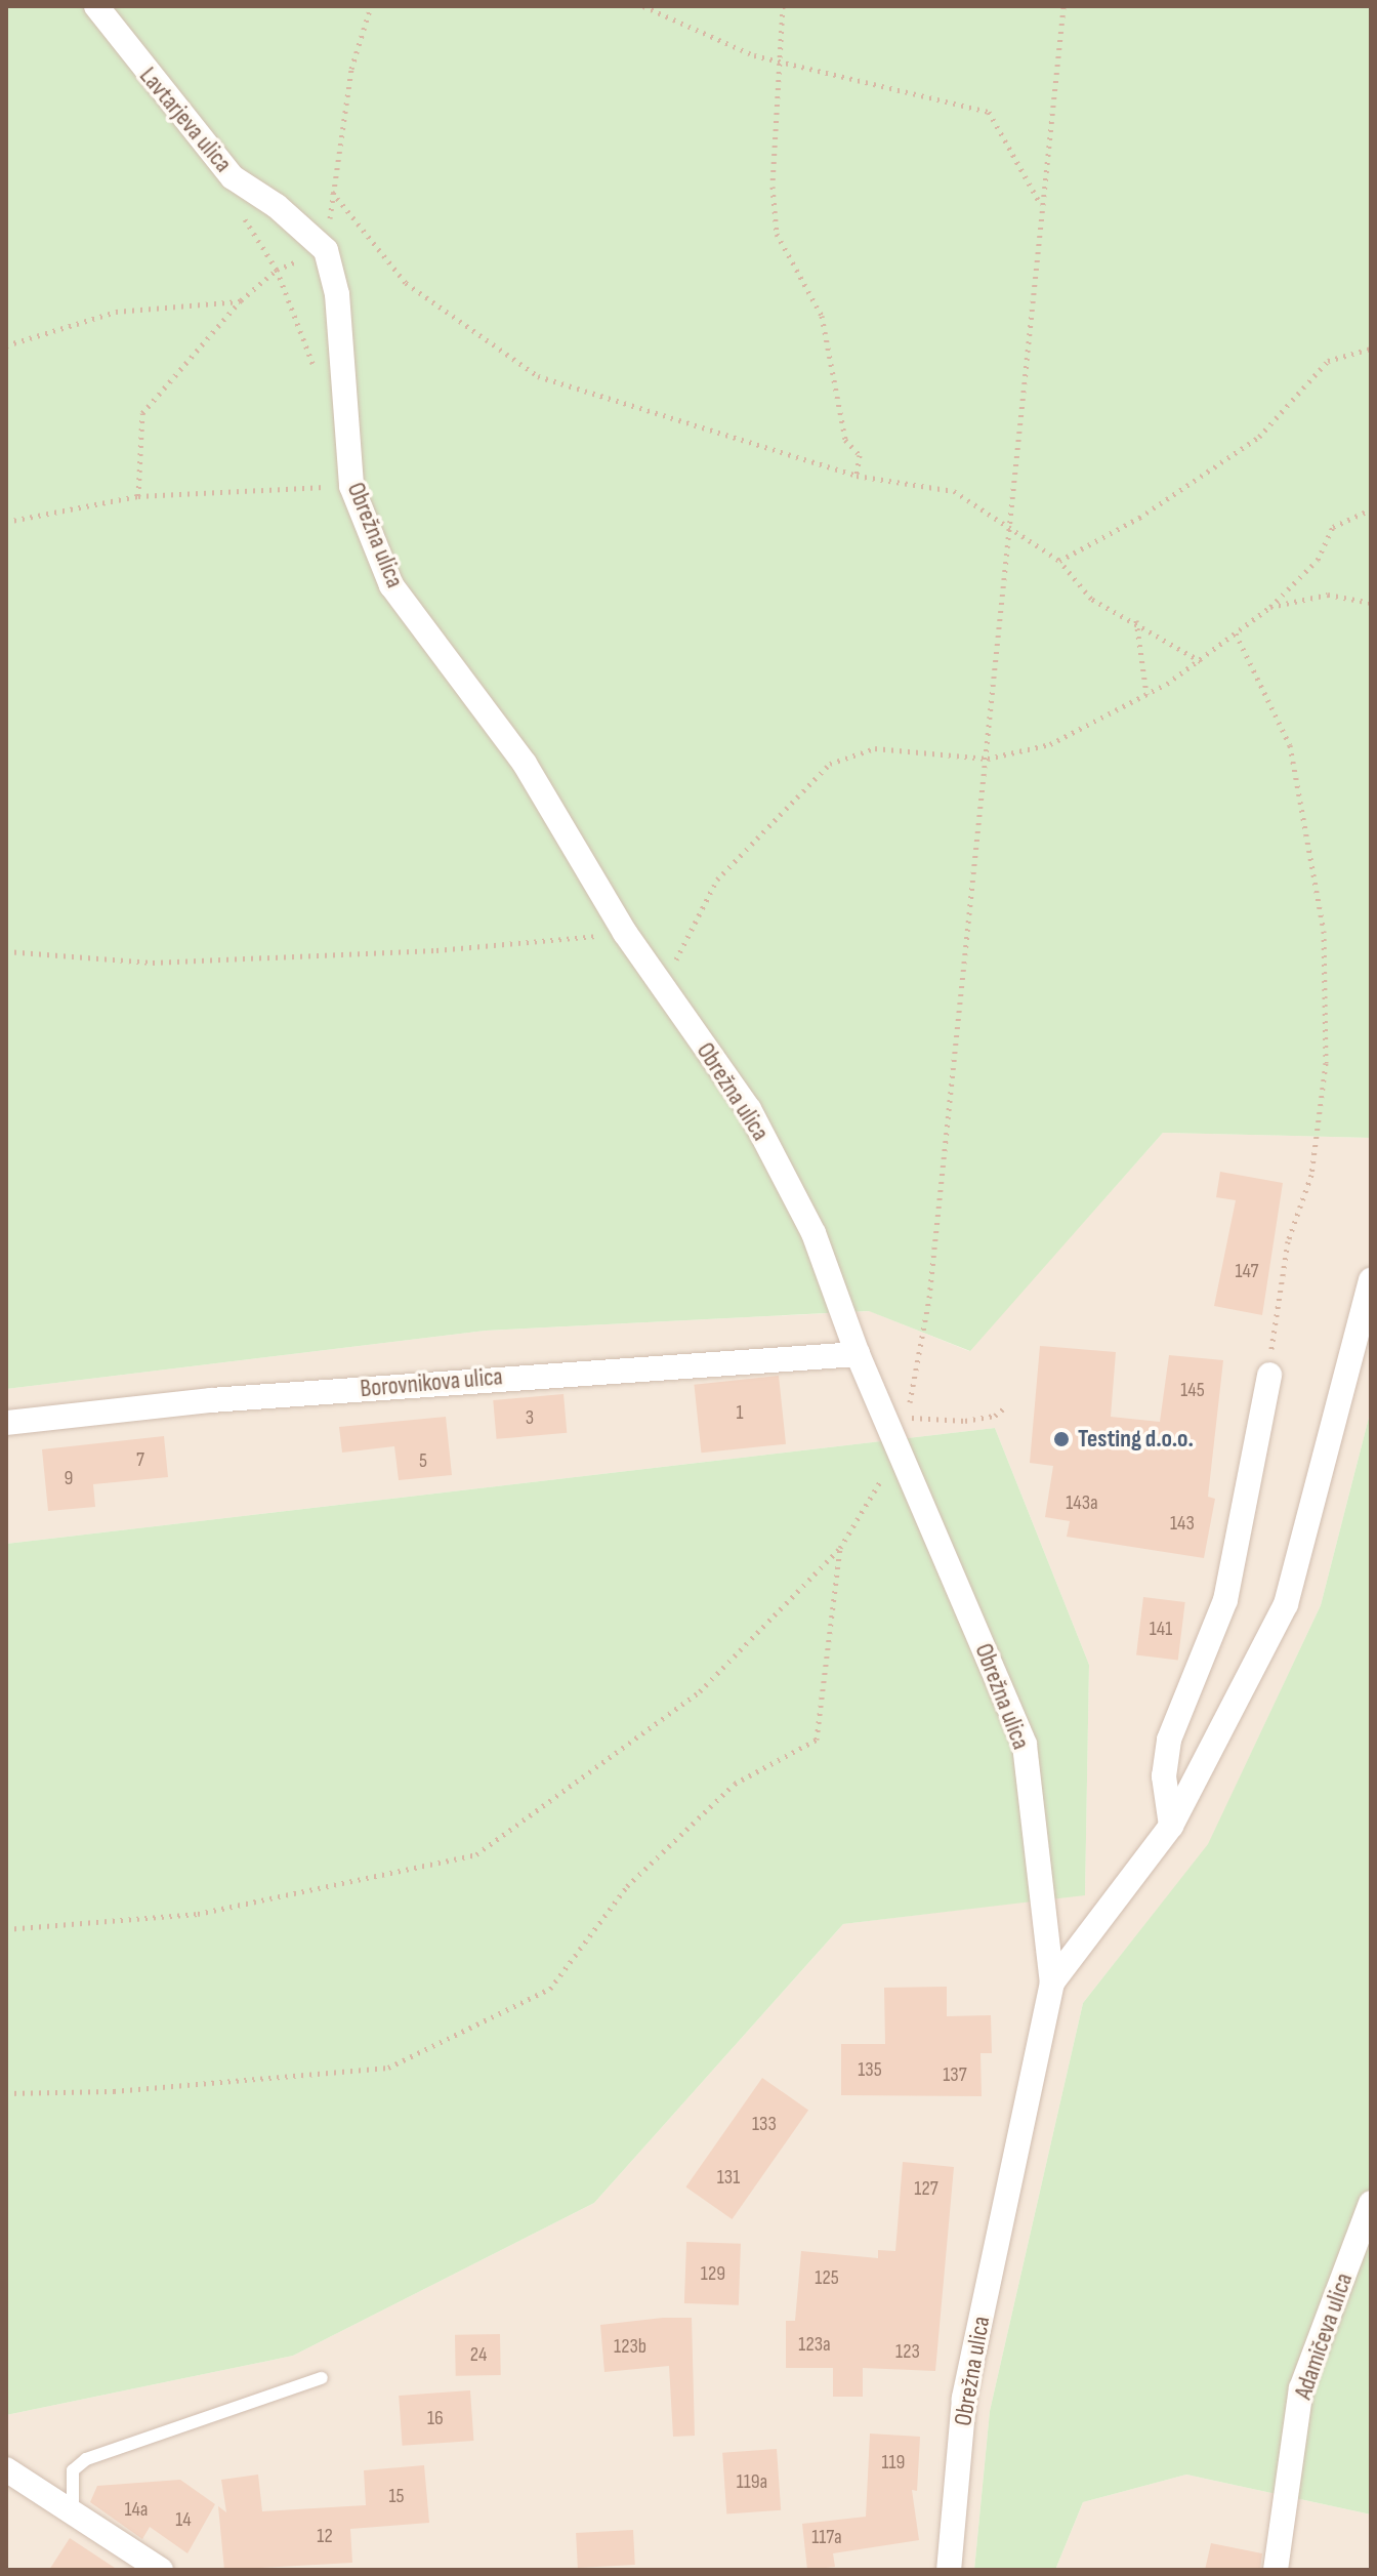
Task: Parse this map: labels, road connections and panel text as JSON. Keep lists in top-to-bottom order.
{
  "streets": {
    "street": [
      "Lavtarjeva ulica",
      "Obrežna ulica",
      "Borovnikova ulica",
      "Adamičeva ulica"
    ]
  },
  "crossings": [
    ["Lavtarjeva ulica", "Obrežna ulica"],
    ["Obrežna ulica", "Borovnikova ulica"]
  ],
  "places": ["Testing d.o.o."],
  "house_numbers": [
    "147",
    "145",
    "1",
    "3",
    "7",
    "5",
    "9",
    "143a",
    "143",
    "141",
    "135",
    "137",
    "133",
    "131",
    "127",
    "129",
    "125",
    "123a",
    "123b",
    "123",
    "24",
    "16",
    "119",
    "119a",
    "15",
    "14a",
    "14",
    "12",
    "117a"
  ]
}
